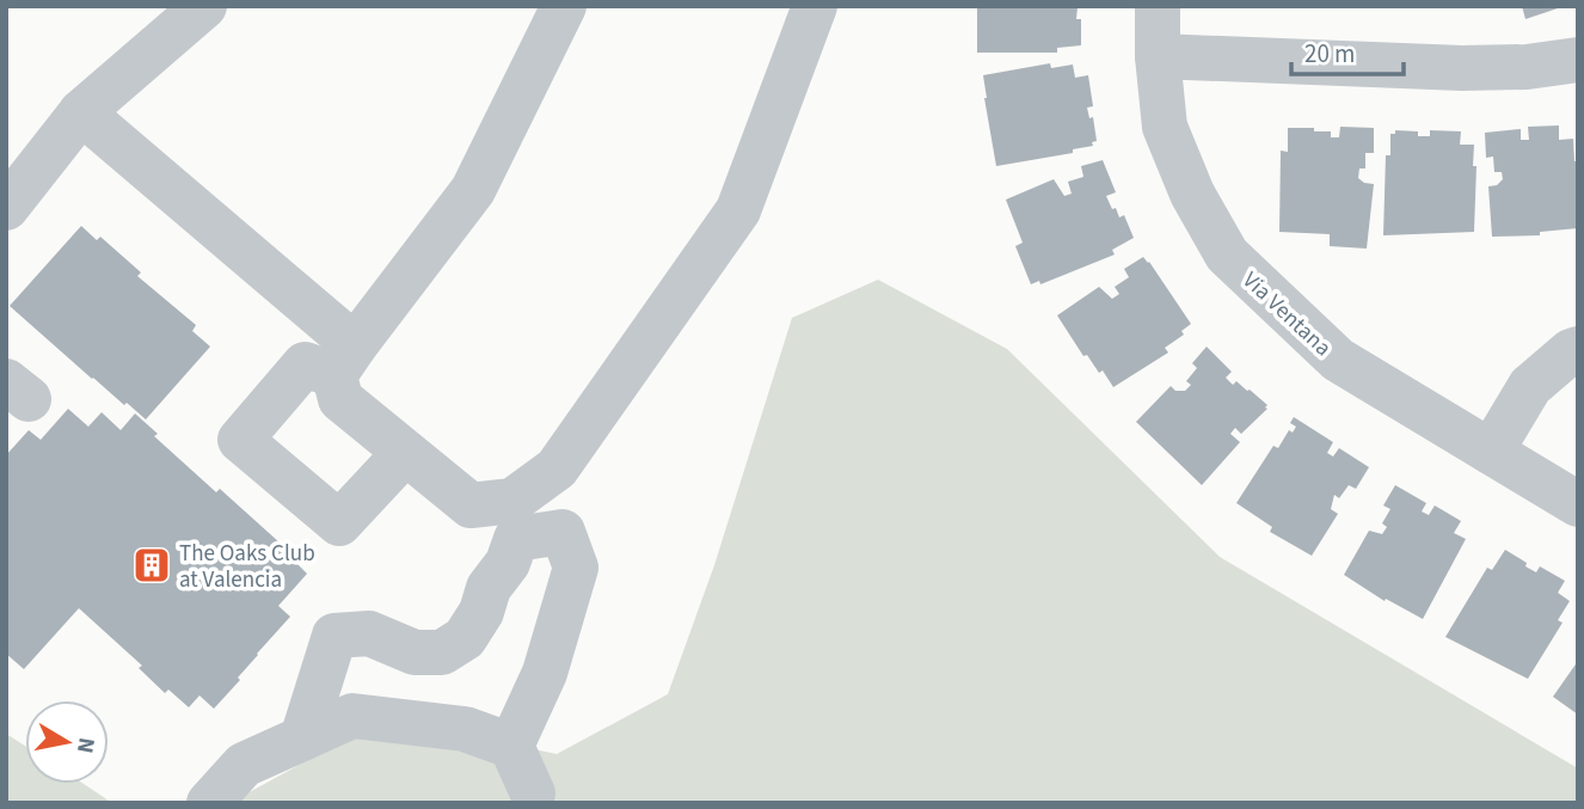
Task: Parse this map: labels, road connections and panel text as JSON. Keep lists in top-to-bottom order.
{
  "streets": {
    "street": ["Via Ventana"]
  },
  "places": {
    "building": ["The Oaks Club at Valencia"]
  },
  "scale_bar": "20 m",
  "north": "right"
}
